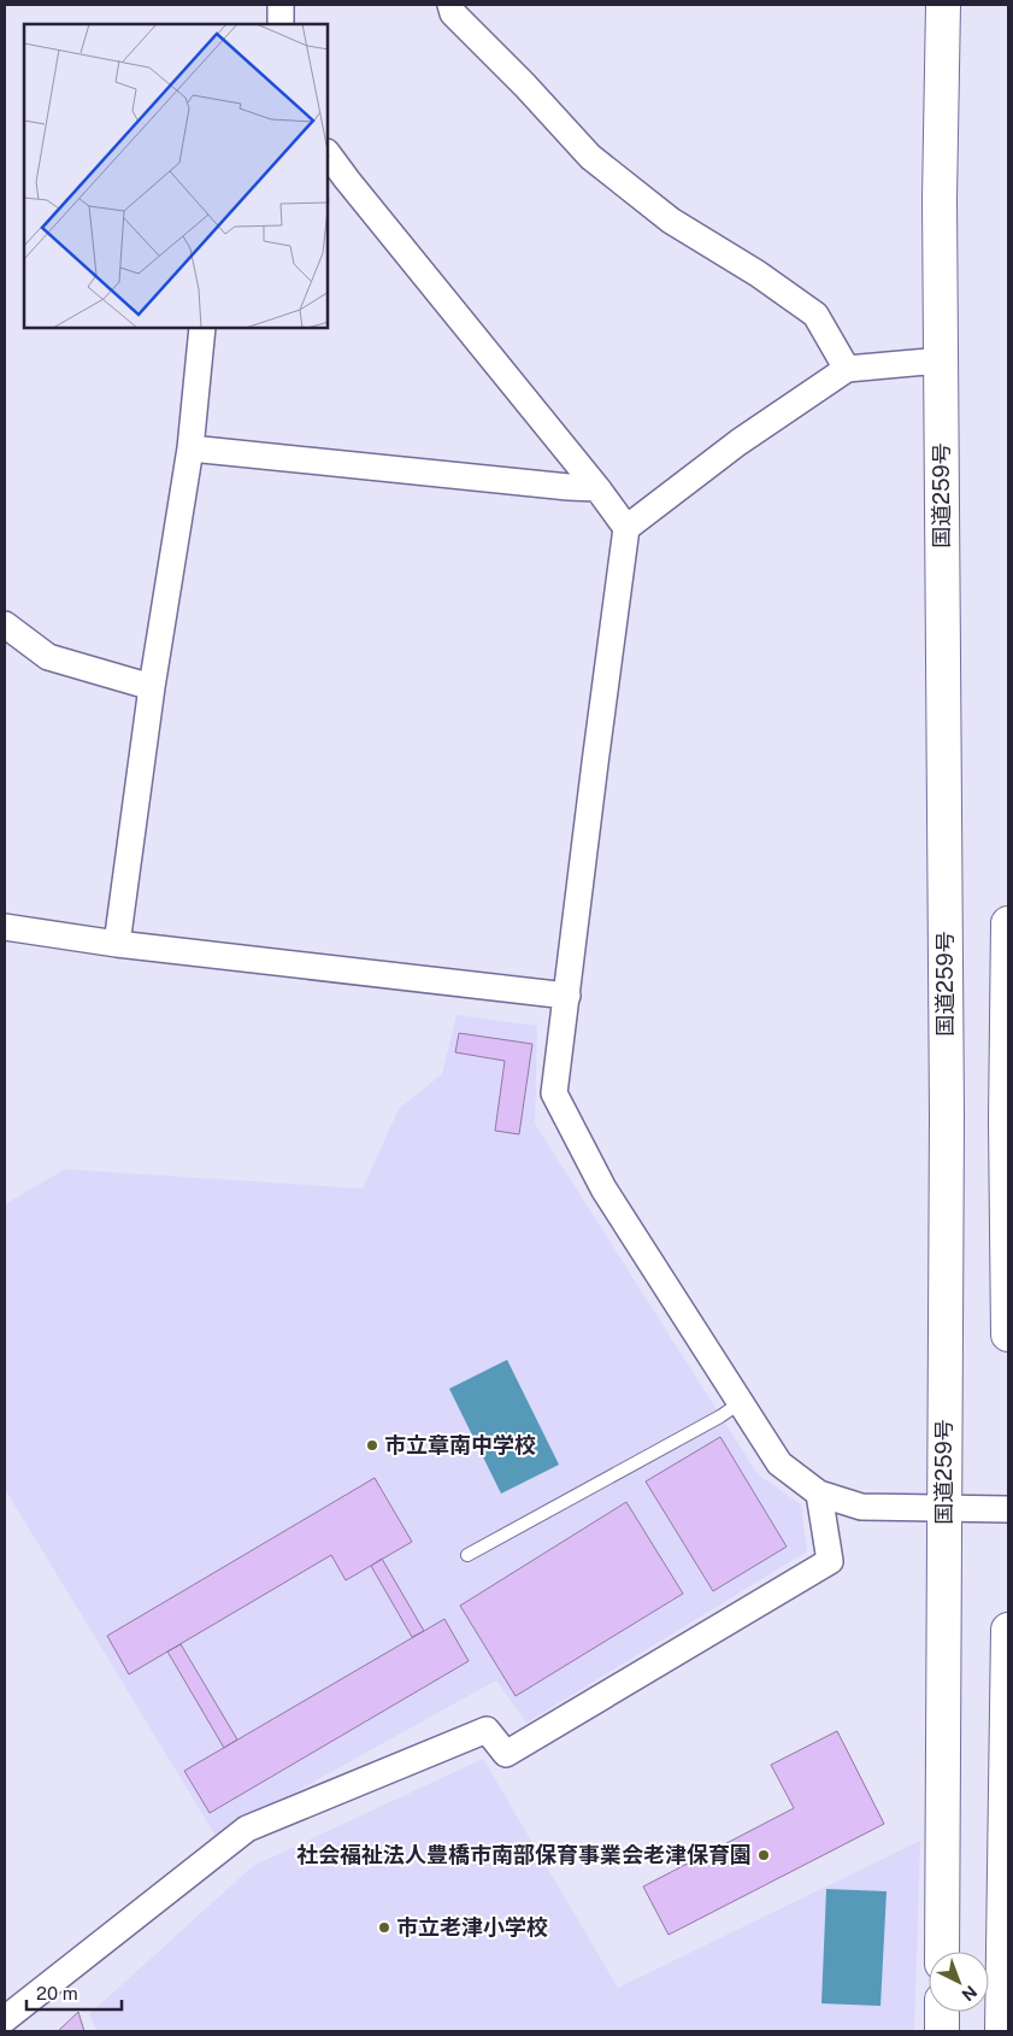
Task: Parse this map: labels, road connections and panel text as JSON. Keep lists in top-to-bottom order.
{
  "streets": {
    "highway": ["国道259号"]
  },
  "places": ["市立章南中学校", "社会福祉法人豊橋市南部保育事業会老津保育園", "市立老津小学校"],
  "scale_bar": "20 m",
  "north": "bottom right"
}
